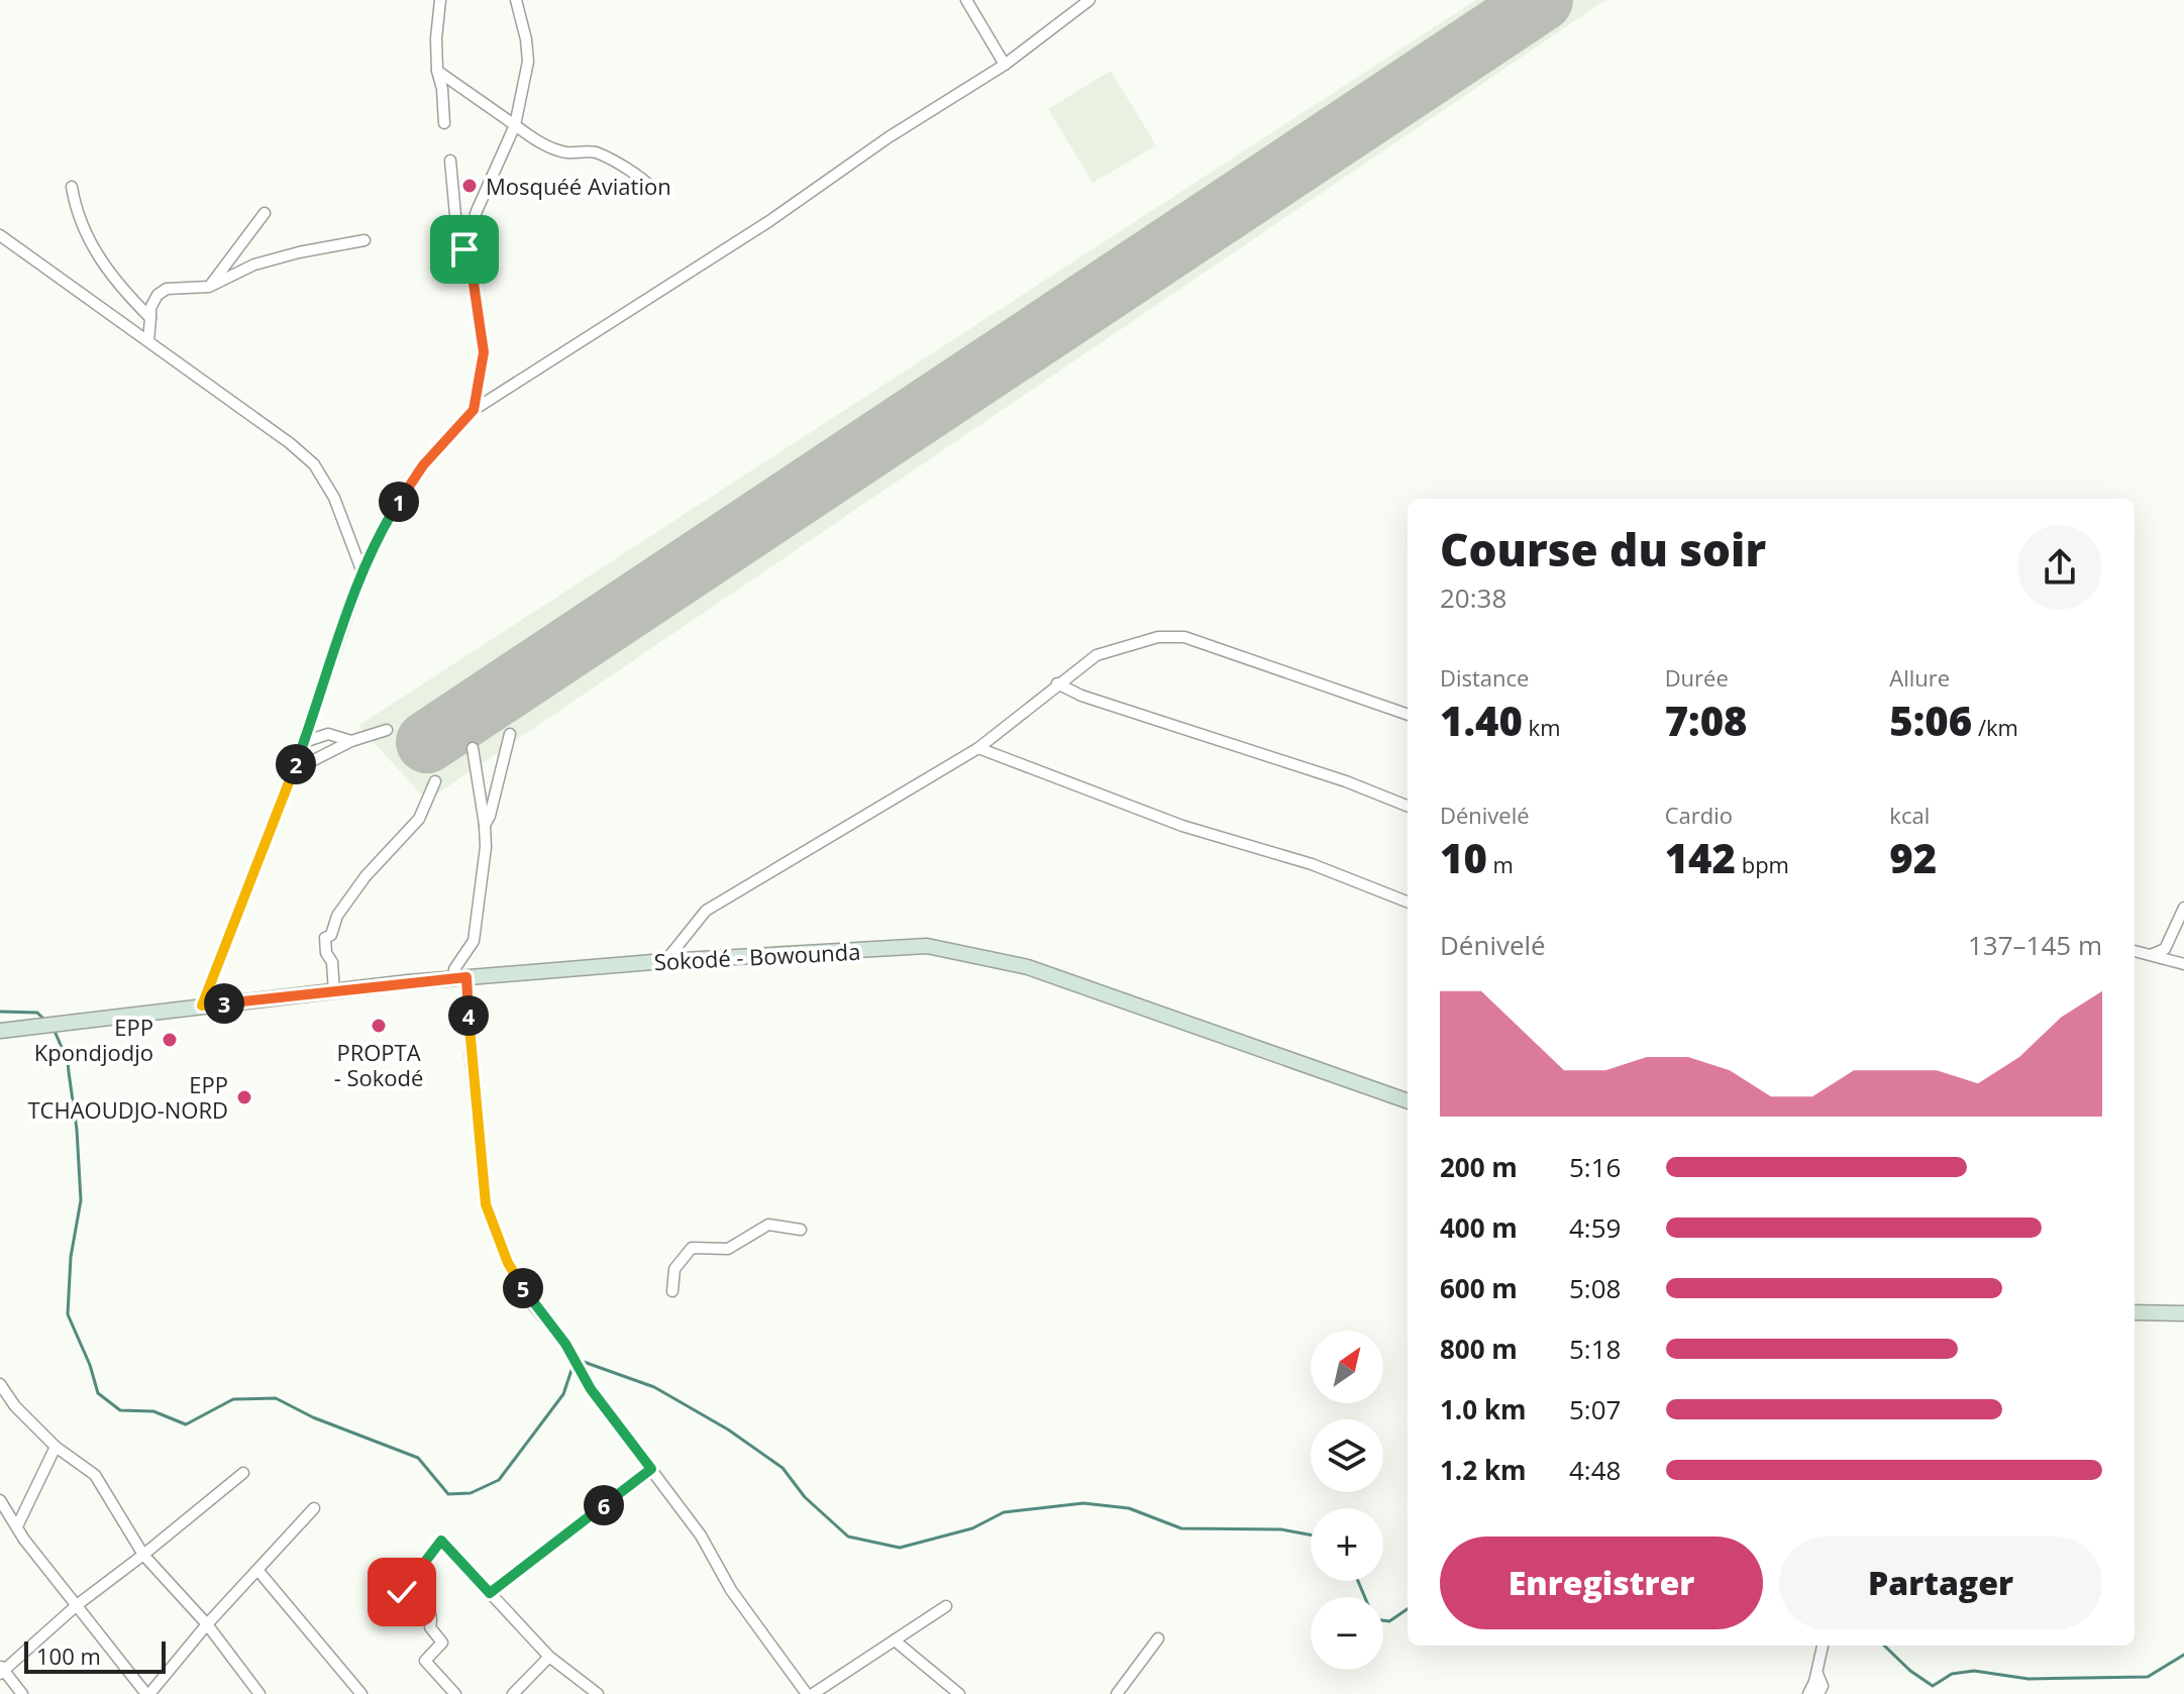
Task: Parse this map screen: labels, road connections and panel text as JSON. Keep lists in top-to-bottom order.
{
  "streets": {
    "main road": ["Sokodé - Bowounda"]
  },
  "places": [
    "Mosquéé Aviation",
    "PROPTA - Sokodé",
    "EPP Kpondjodjo",
    "EPP TCHAOUDJO-NORD"
  ],
  "scale_bar": "100 m",
  "north": "top right",
  "page": {
    "pins": [
      "1",
      "2",
      "3",
      "4",
      "5",
      "6"
    ],
    "heading": ["Course du soir", "20:38"],
    "stats": [
      ["Distance", "1.40 km"],
      ["Durée", "7:08"],
      ["Allure", "5:06 /km"],
      ["Dénivelé", "10 m"],
      ["Cardio", "142 bpm"],
      ["kcal", "92"]
    ],
    "chart": ["Dénivelé", "137–145 m"],
    "list": [
      {
        "name": "200 m",
        "note": "5:16"
      },
      {
        "name": "400 m",
        "note": "4:59"
      },
      {
        "name": "600 m",
        "note": "5:08"
      },
      {
        "name": "800 m",
        "note": "5:18"
      },
      {
        "name": "1.0 km",
        "note": "5:07"
      },
      {
        "name": "1.2 km",
        "note": "4:48"
      }
    ],
    "map_buttons": ["+", "−"],
    "buttons": ["Enregistrer", "Partager"],
    "scale": "100 m"
  }
}
